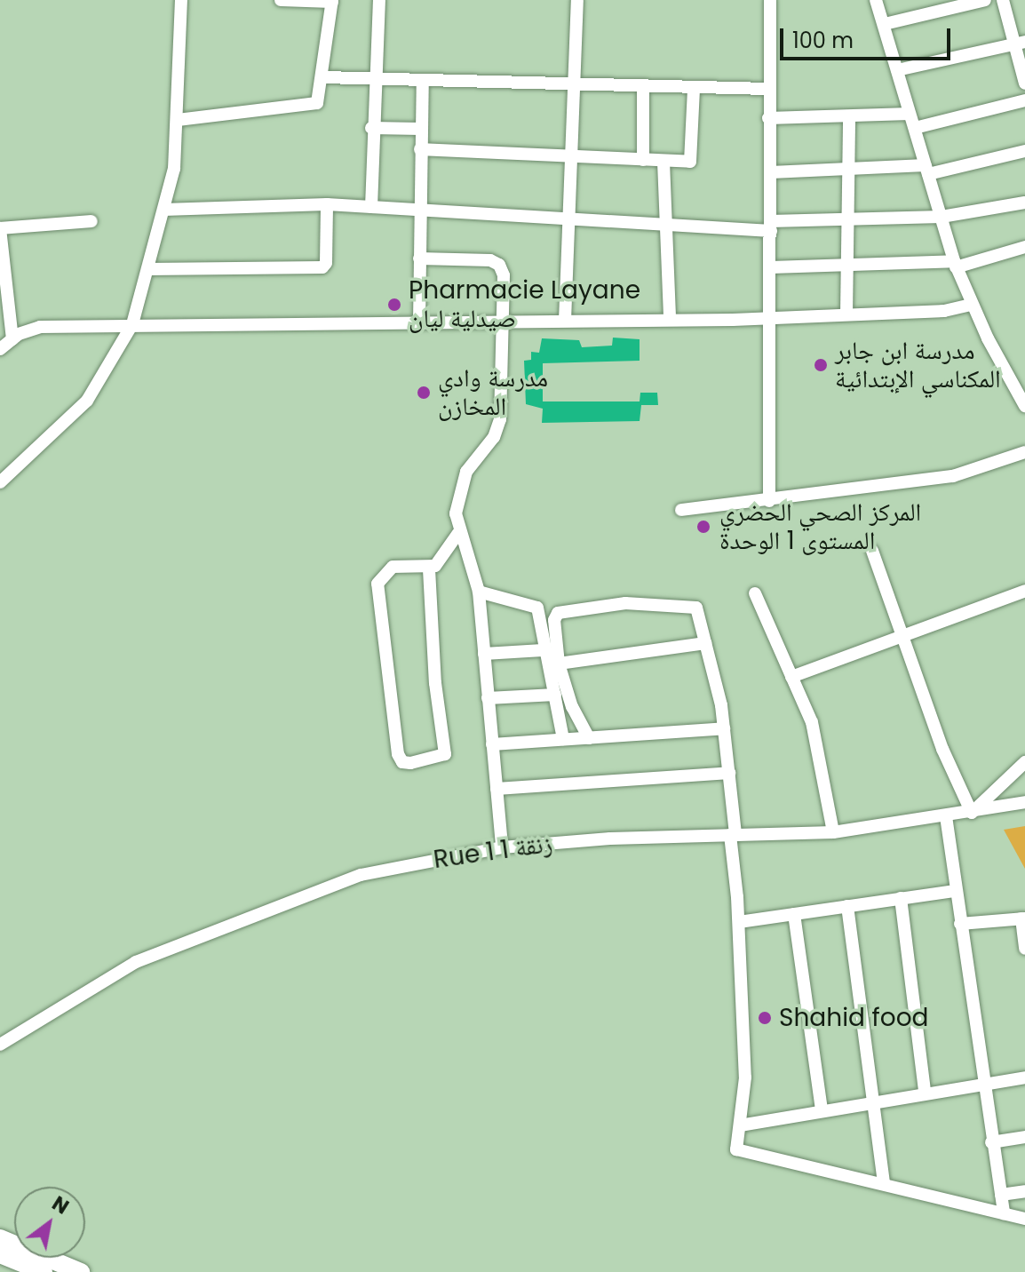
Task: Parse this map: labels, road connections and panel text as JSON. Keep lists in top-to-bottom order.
{
  "streets": {
    "street": ["Rue 1 زنقة 1"]
  },
  "places": [
    "Pharmacie Layane صيدلية ليان",
    "مدرسة ابن جابر المكناسي الإبتدائية",
    "مدرسة وادي المخازن",
    "المركز الصحي الحضري المستوى 1 الوحدة",
    "Shahid food"
  ],
  "scale_bar": "100 m",
  "north": "top right"
}
